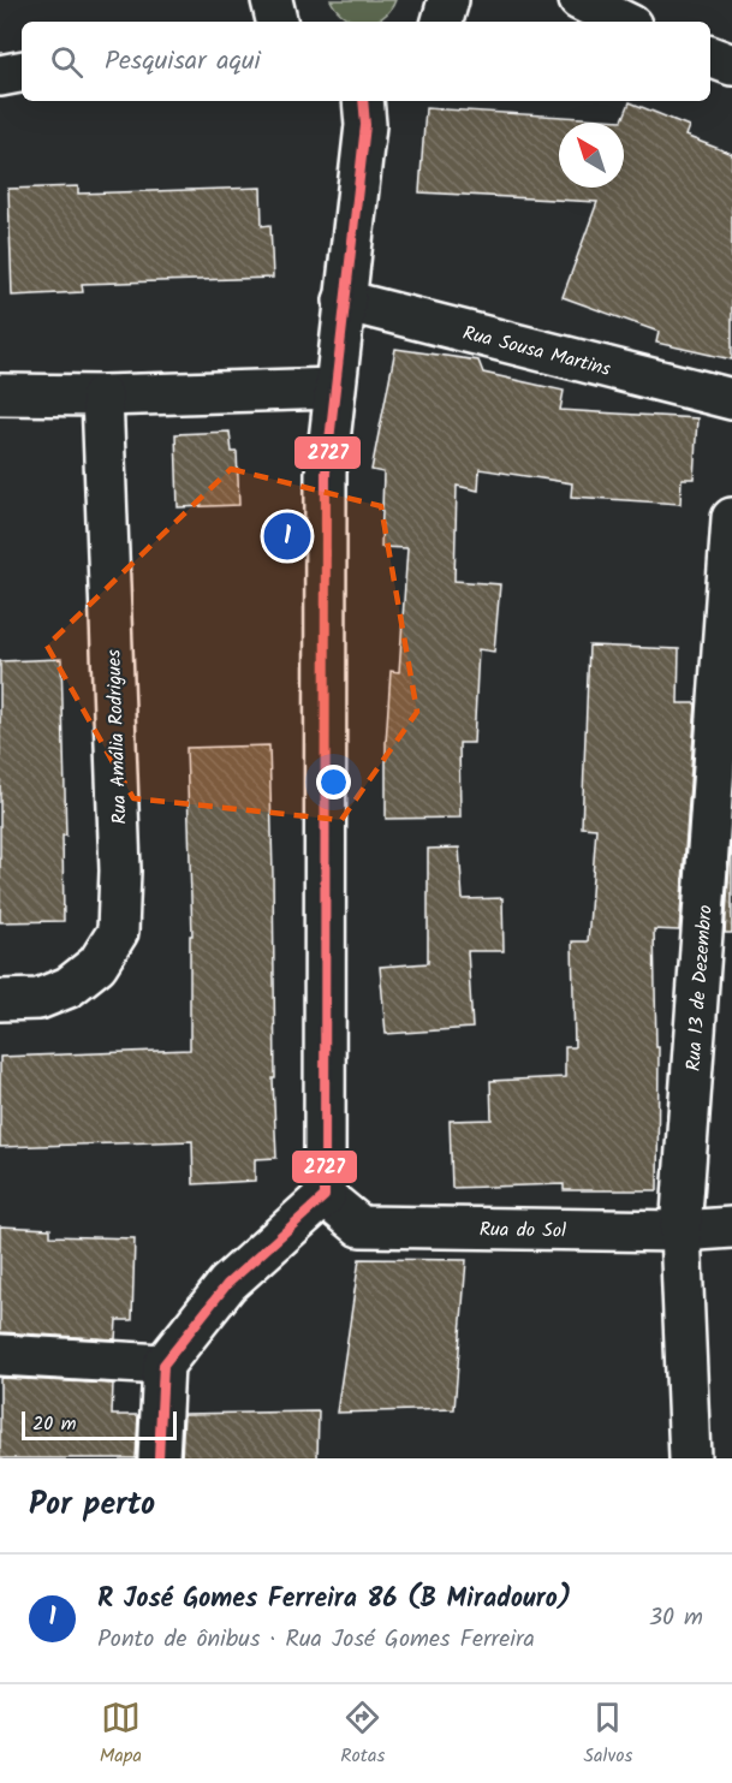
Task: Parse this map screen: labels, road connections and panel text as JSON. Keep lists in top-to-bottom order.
{
  "streets": {
    "street": [
      "Rua Sousa Martins",
      "Rua Amália Rodrigues",
      "Rua 13 de Dezembro",
      "Rua do Sol"
    ]
  },
  "crossings": [
    ["Rua 13 de Dezembro", "Rua do Sol"]
  ],
  "lines": ["transit line 2727"],
  "scale_bar": "20 m",
  "north": "top left",
  "page": {
    "search": "Pesquisar aqui",
    "pins": "1",
    "scale": "20 m",
    "heading": "Por perto",
    "list": [
      {
        "mark": "1",
        "name": "R José Gomes Ferreira 86 (B Miradouro)",
        "note": "Ponto de ônibus · Rua José Gomes Ferreira",
        "value": "30 m"
      }
    ],
    "nav": ["Mapa", "Rotas", "Salvos"]
  }
}
